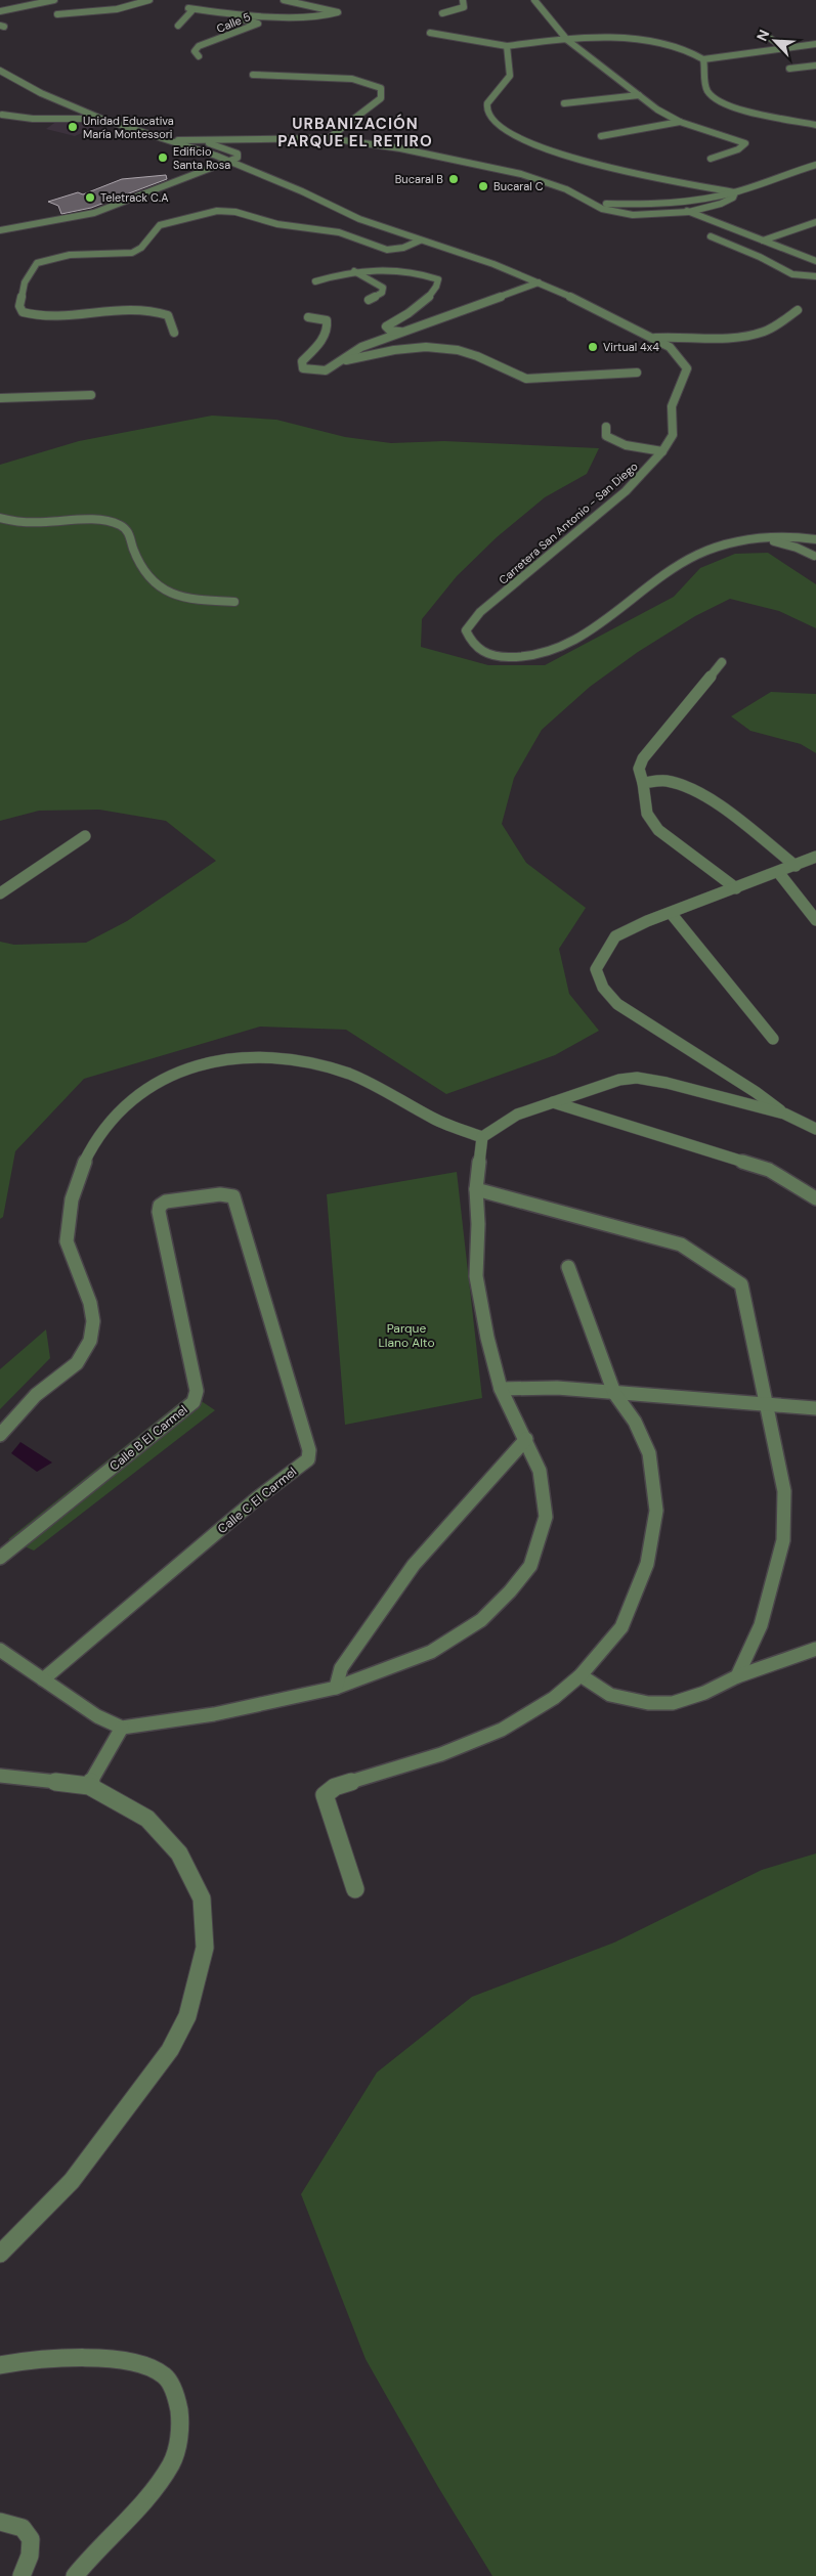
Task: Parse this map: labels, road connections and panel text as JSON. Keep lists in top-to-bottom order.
{
  "streets": {
    "street": [
      "Calle 5",
      "Carretera San Antonio - San Diego",
      "Calle B El Carmel",
      "Calle C El Carmel"
    ]
  },
  "crossings": [
    ["Calle B El Carmel", "Calle C El Carmel"]
  ],
  "districts": ["URBANIZACIÓN PARQUE EL RETIRO"],
  "parks": ["Parque Llano Alto"],
  "places": [
    "Unidad Educativa María Montessori",
    "Edificio Santa Rosa",
    "Bucaral B",
    "Bucaral C",
    "Teletrack C.A",
    "Virtual 4x4"
  ],
  "north": "top left"
}
